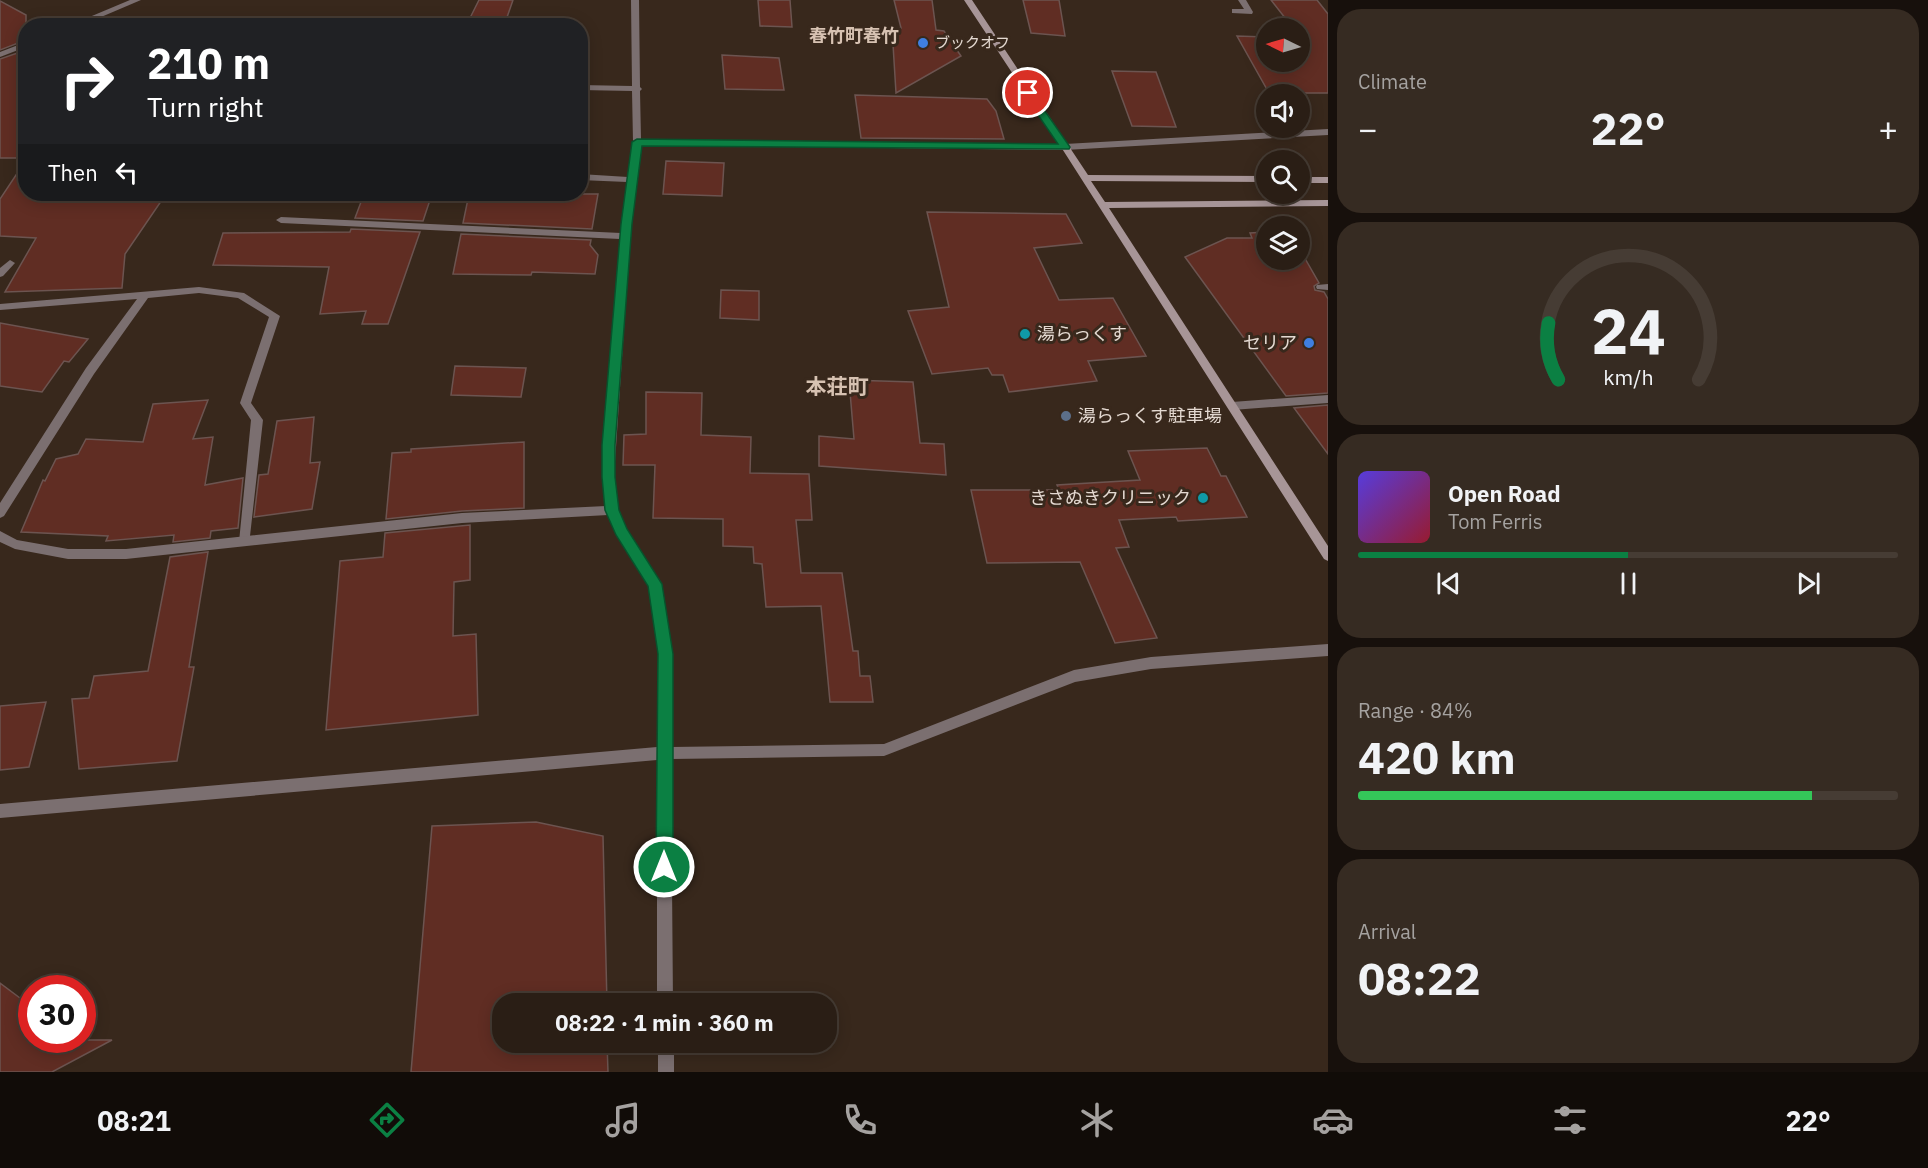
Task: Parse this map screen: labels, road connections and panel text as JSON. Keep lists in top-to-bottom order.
{
  "districts": ["春竹町春竹", "本荘町"],
  "places": [
    "ブックオフ",
    "湯らっくす",
    "セリア",
    "湯らっくす駐車場",
    "きさぬきクリニック"
  ],
  "north": "left",
  "page": {
    "tile": [
      "Climate",
      ["Range · 84%", "420 km"],
      ["Arrival", "08:22"]
    ],
    "turn": ["210 m", "Turn right"],
    "heat": ["−", "22°", "+"],
    "then": "Then",
    "song": ["Open Road", "Tom Ferris"],
    "limit": "30",
    "trip": "08:22 · 1 min · 360 m",
    "tabs": ["08:21", "22°"],
    "gauge": ["24", "km/h"]
  }
}
